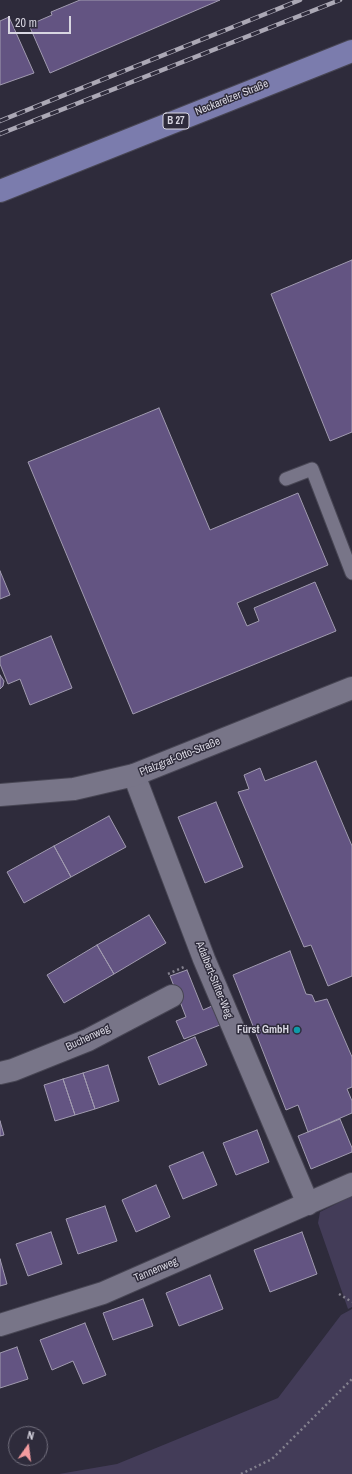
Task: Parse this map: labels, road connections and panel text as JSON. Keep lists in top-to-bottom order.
{
  "streets": {
    "main road": ["Neckarelzer Straße", "B 27"],
    "street": [
      "Pfalzgraf-Otto-Straße",
      "Adalbert-Stifter-Weg",
      "Buchenweg",
      "Tannenweg"
    ]
  },
  "crossings": [
    ["Pfalzgraf-Otto-Straße", "Adalbert-Stifter-Weg"],
    ["Adalbert-Stifter-Weg", "Tannenweg"]
  ],
  "places": ["Fürst GmbH"],
  "scale_bar": "20 m",
  "north": "top"
}
